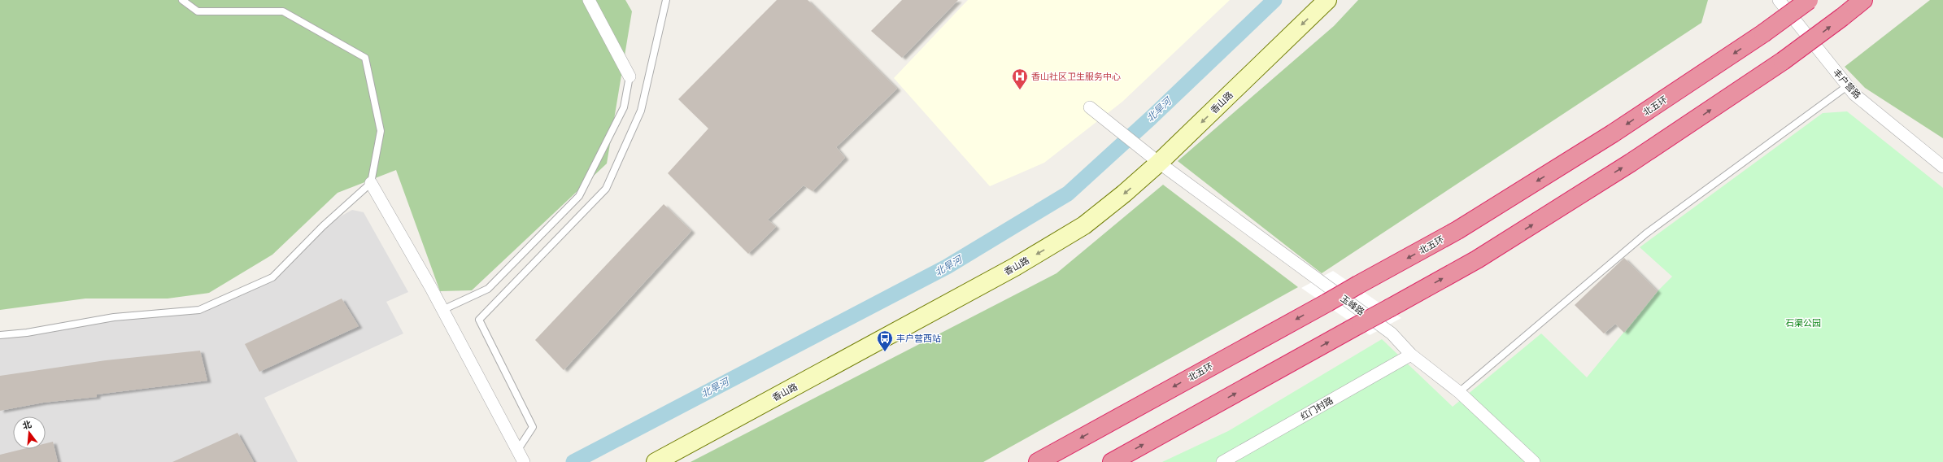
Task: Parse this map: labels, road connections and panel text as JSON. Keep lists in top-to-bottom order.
{
  "streets": {
    "highway": ["北五环"],
    "street": [
      "丰户营路",
      "香山路",
      "玉峰路",
      "红门村路"
    ]
  },
  "crossings": [
    ["香山路", "玉峰路"],
    ["玉峰路", "红门村路"]
  ],
  "one_way": ["香山路"],
  "water": ["北旱河"],
  "parks": ["石渠公园"],
  "places": {
    "hospital": ["香山社区卫生服务中心"],
    "bus stop": ["丰户营西站"]
  },
  "north": "top"
}
